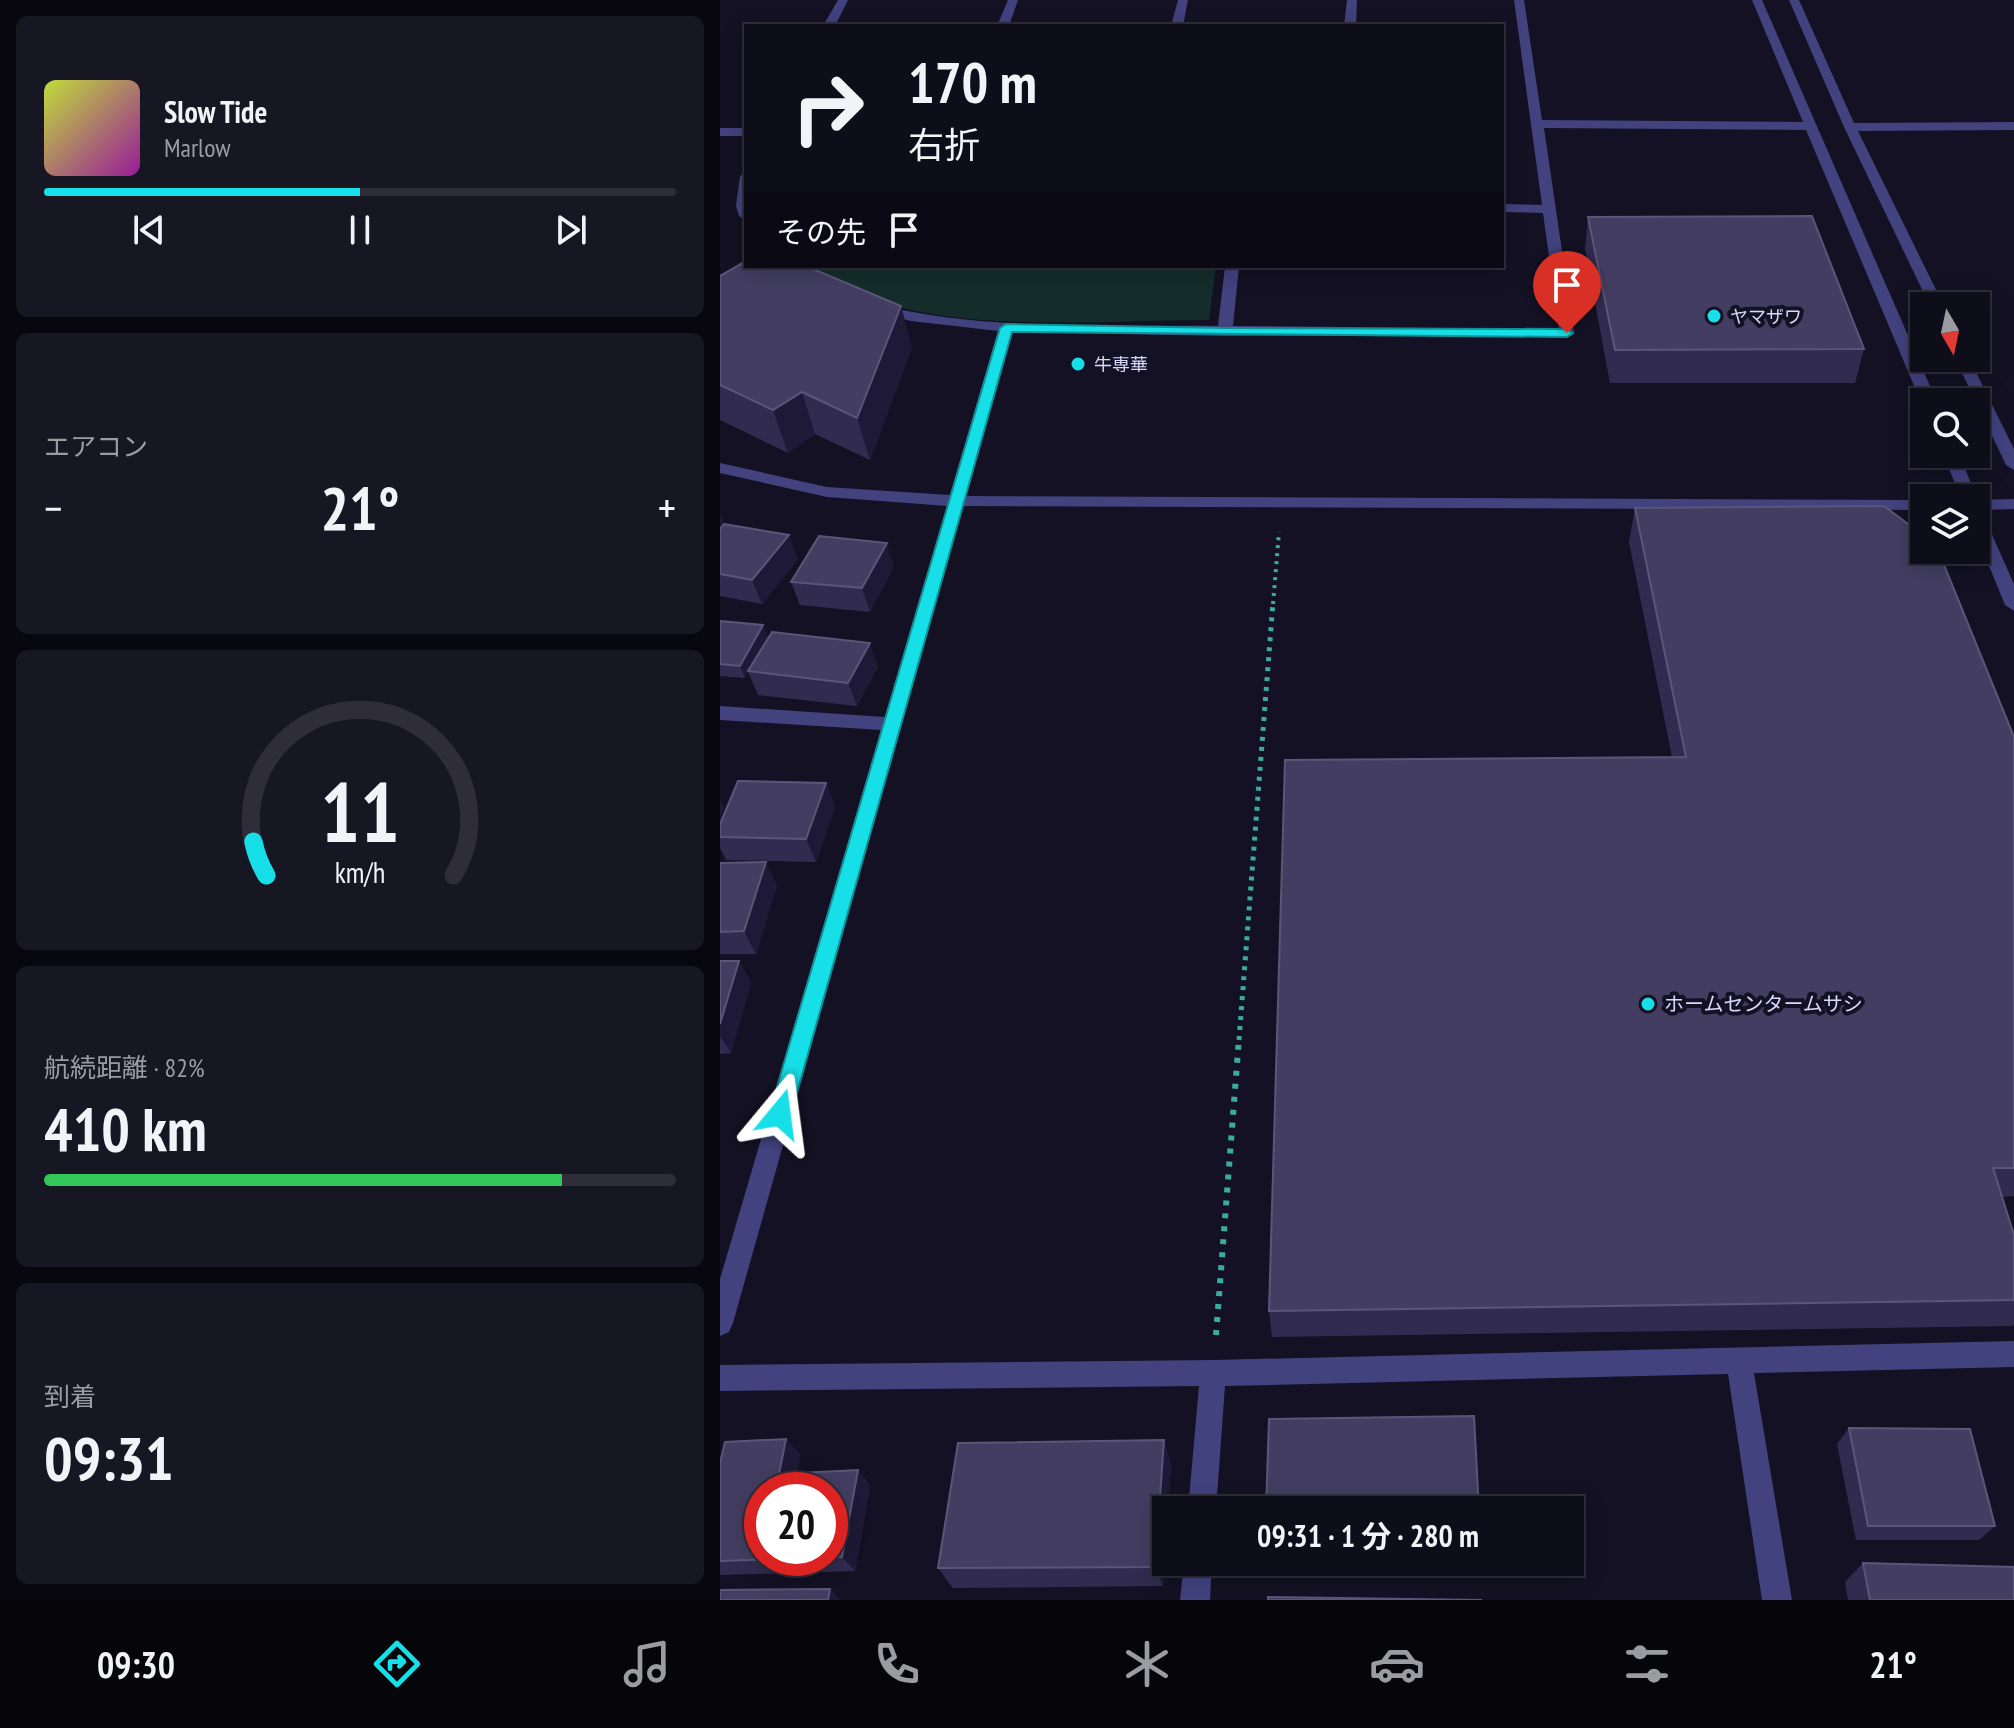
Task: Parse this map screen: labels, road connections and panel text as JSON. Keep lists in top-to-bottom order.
{
  "places": ["ヤマザワ", "牛専華", "ホームセンタームサシ"],
  "north": "bottom",
  "page": {
    "turn": ["170 m", "右折"],
    "song": ["Slow Tide", "Marlow"],
    "then": "その先",
    "tile": [
      "エアコン",
      ["航続距離 · 82%", "410 km"],
      ["到着", "09:31"]
    ],
    "heat": ["−", "21°", "+"],
    "limit": "20",
    "trip": "09:31 · 1 分 · 280 m",
    "tabs": ["09:30", "21°"],
    "gauge": ["11", "km/h"]
  }
}
